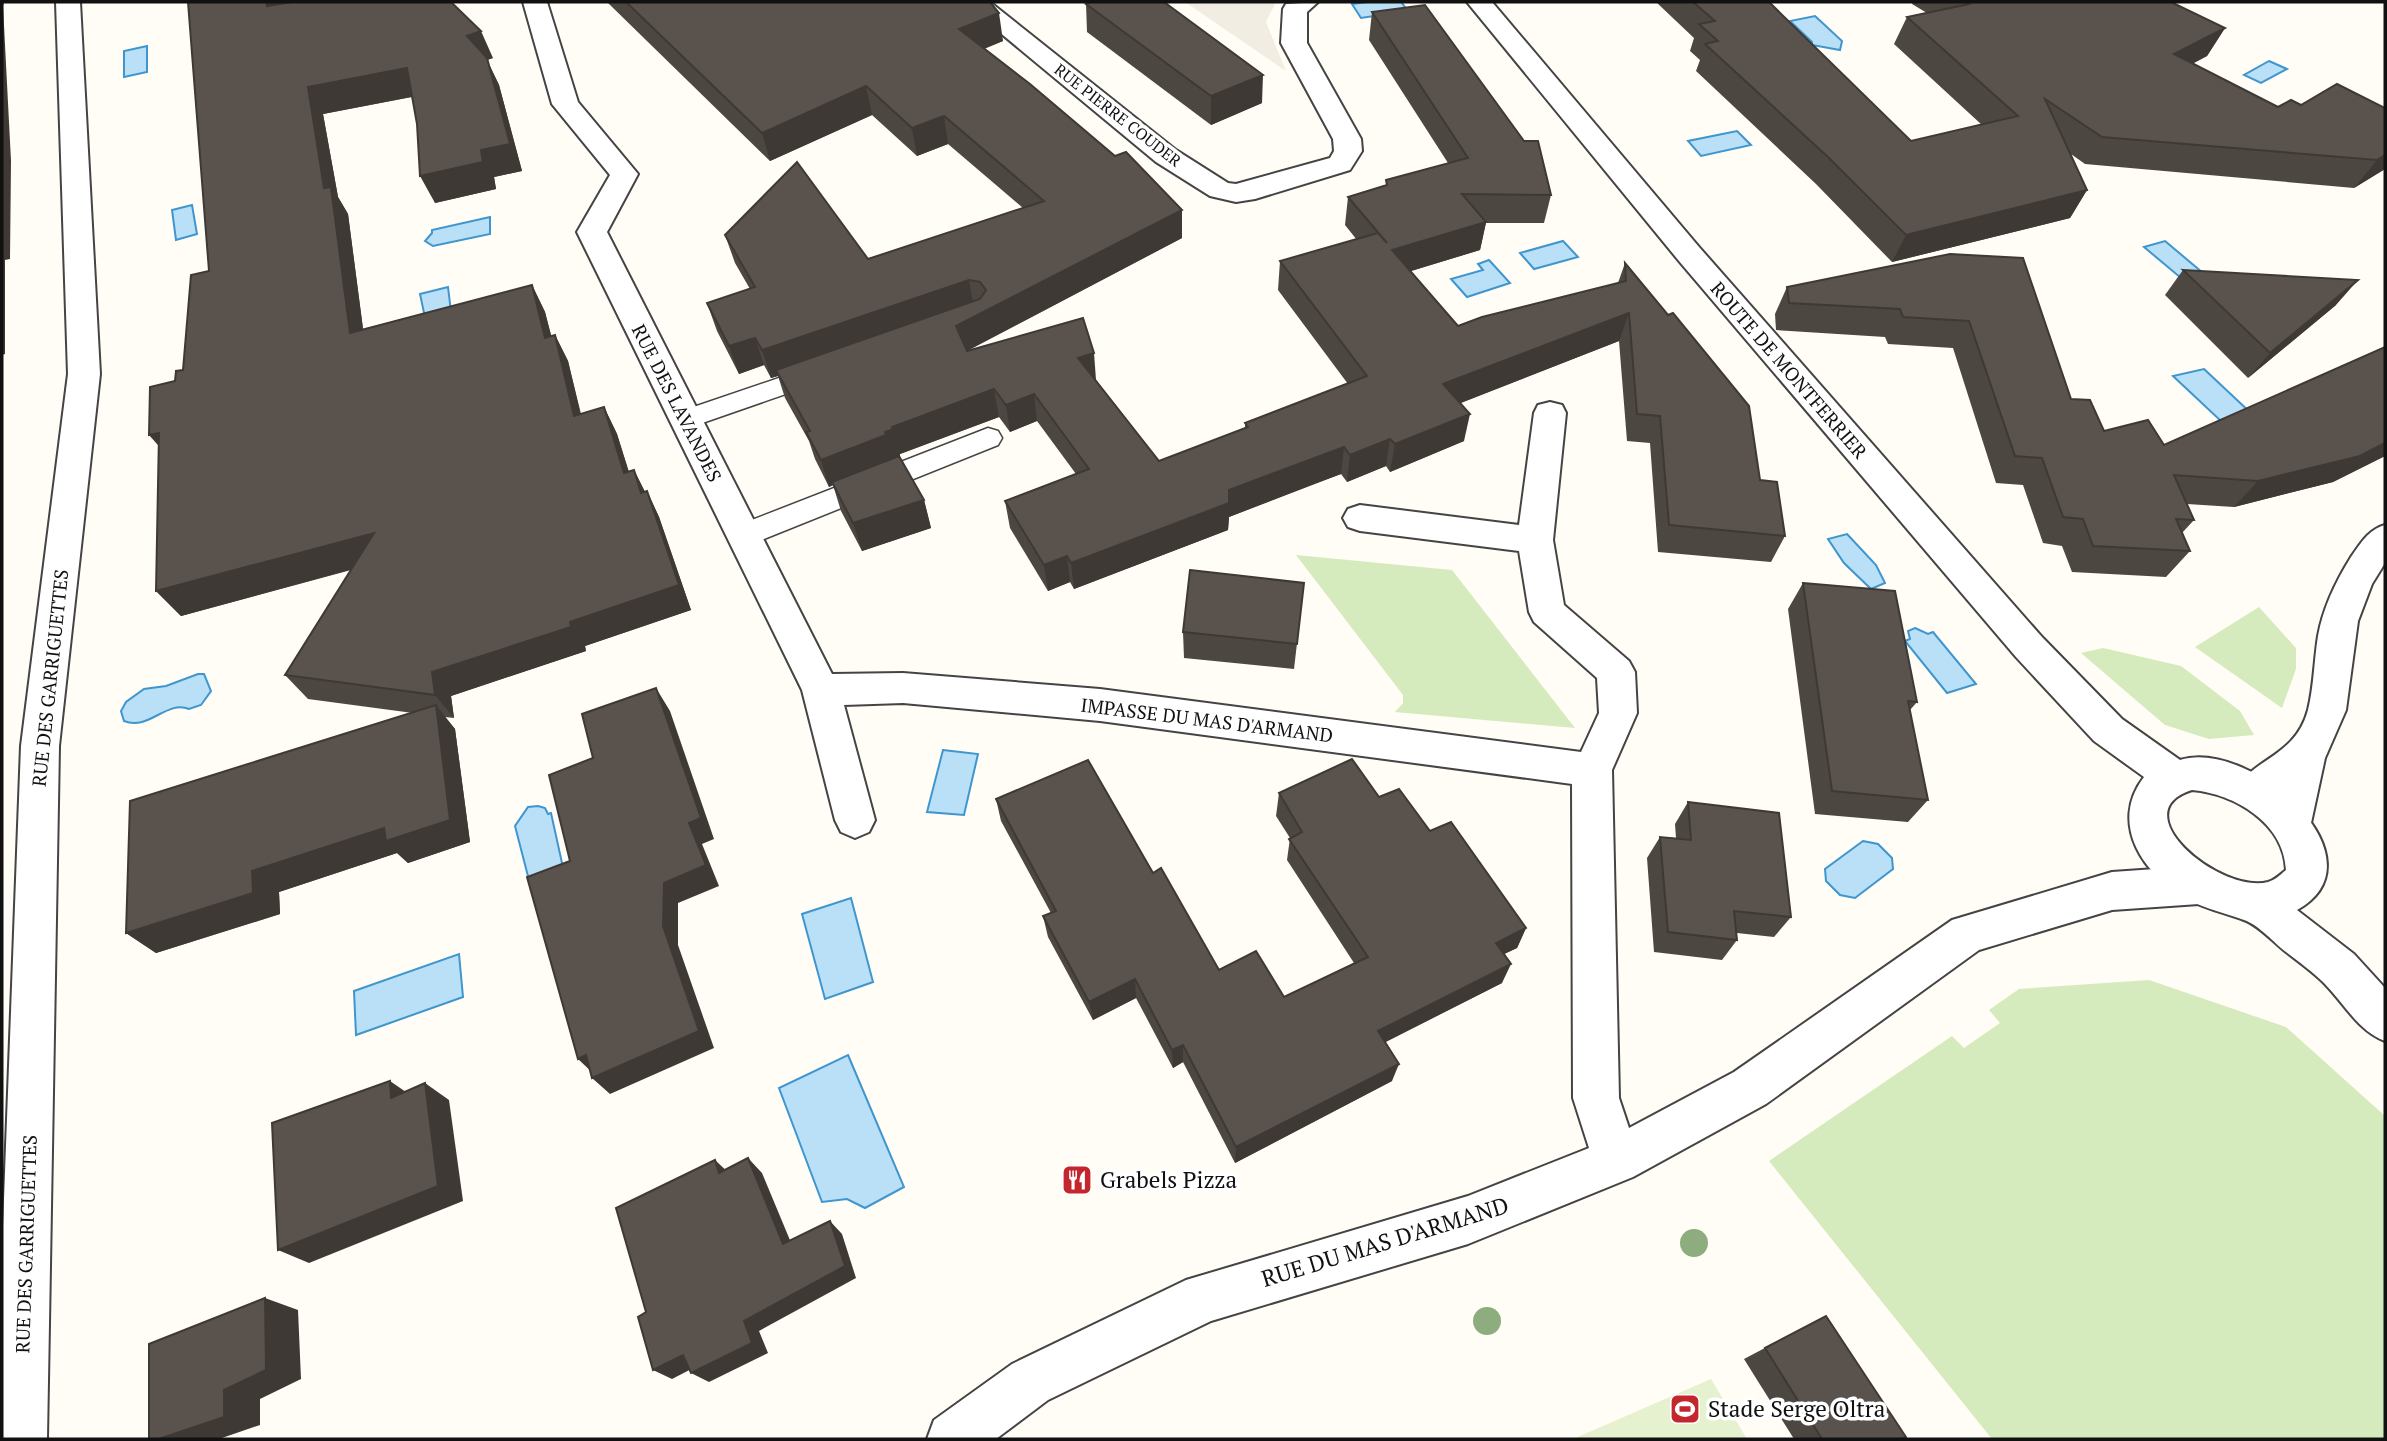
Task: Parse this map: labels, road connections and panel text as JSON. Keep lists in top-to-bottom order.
{
  "streets": {
    "street": [
      "RUE PIERRE COUDER",
      "ROUTE DE MONTFERRIER",
      "RUE DES LAVANDES",
      "RUE DES GARRIGUETTES",
      "IMPASSE DU MAS D'ARMAND",
      "RUE DU MAS D'ARMAND"
    ]
  },
  "crossings": [
    ["ROUTE DE MONTFERRIER", "RUE DU MAS D'ARMAND"],
    ["RUE DES LAVANDES", "IMPASSE DU MAS D'ARMAND"]
  ],
  "places": {
    "restaurant": ["Grabels Pizza"],
    "sports": ["Stade Serge Oltra"]
  }
}
